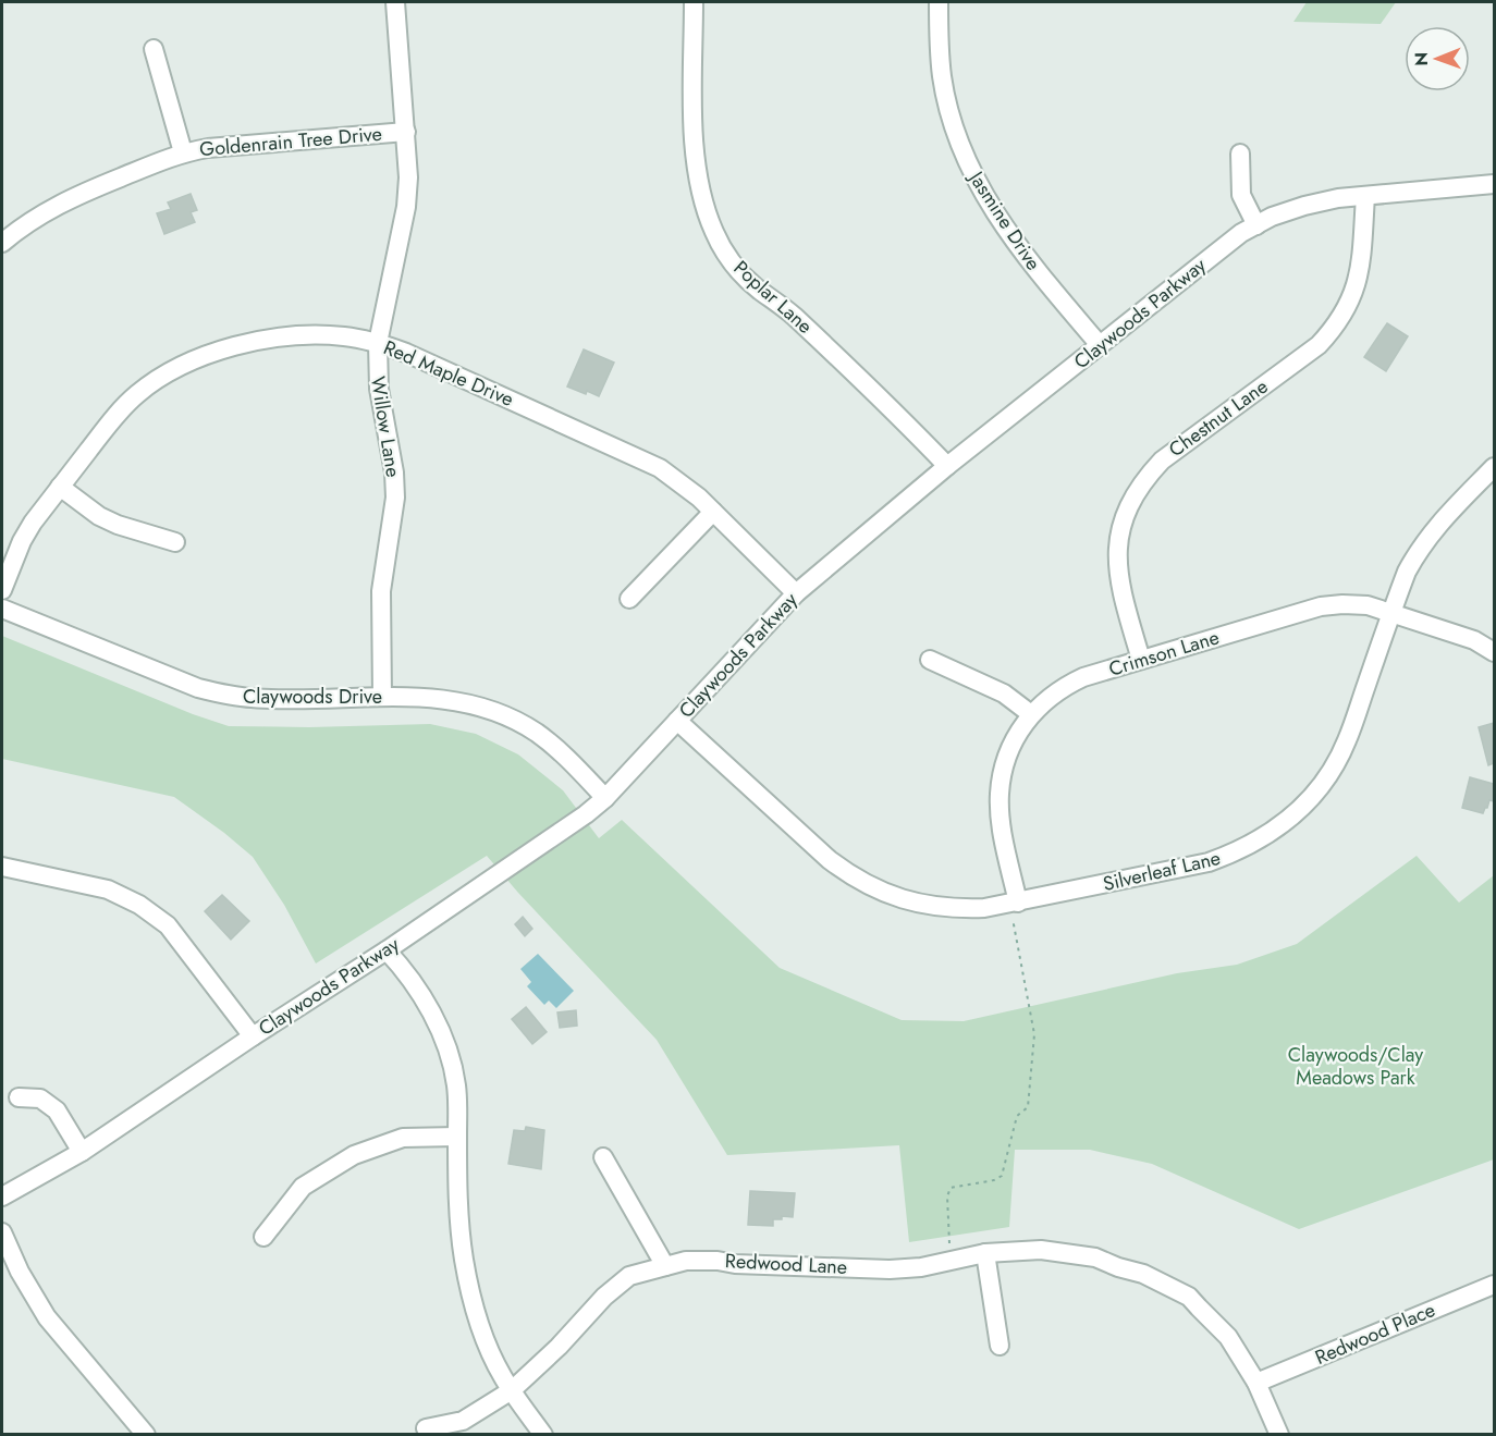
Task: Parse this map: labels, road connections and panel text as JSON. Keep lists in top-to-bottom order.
{
  "streets": {
    "street": [
      "Goldenrain Tree Drive",
      "Jasmine Drive",
      "Poplar Lane",
      "Claywoods Parkway",
      "Red Maple Drive",
      "Chestnut Lane",
      "Willow Lane",
      "Crimson Lane",
      "Claywoods Drive",
      "Silverleaf Lane",
      "Redwood Lane",
      "Redwood Place"
    ]
  },
  "crossings": [
    ["Goldenrain Tree Drive", "Willow Lane"],
    ["Jasmine Drive", "Claywoods Parkway"],
    ["Poplar Lane", "Claywoods Parkway"],
    ["Claywoods Parkway", "Red Maple Drive"],
    ["Claywoods Parkway", "Chestnut Lane"],
    ["Claywoods Parkway", "Claywoods Drive"],
    ["Claywoods Parkway", "Silverleaf Lane"],
    ["Red Maple Drive", "Willow Lane"],
    ["Chestnut Lane", "Crimson Lane"],
    ["Willow Lane", "Claywoods Drive"],
    ["Crimson Lane", "Silverleaf Lane"],
    ["Redwood Lane", "Redwood Place"]
  ],
  "parks": ["Claywoods/Clay Meadows Park"],
  "north": "left"
}
